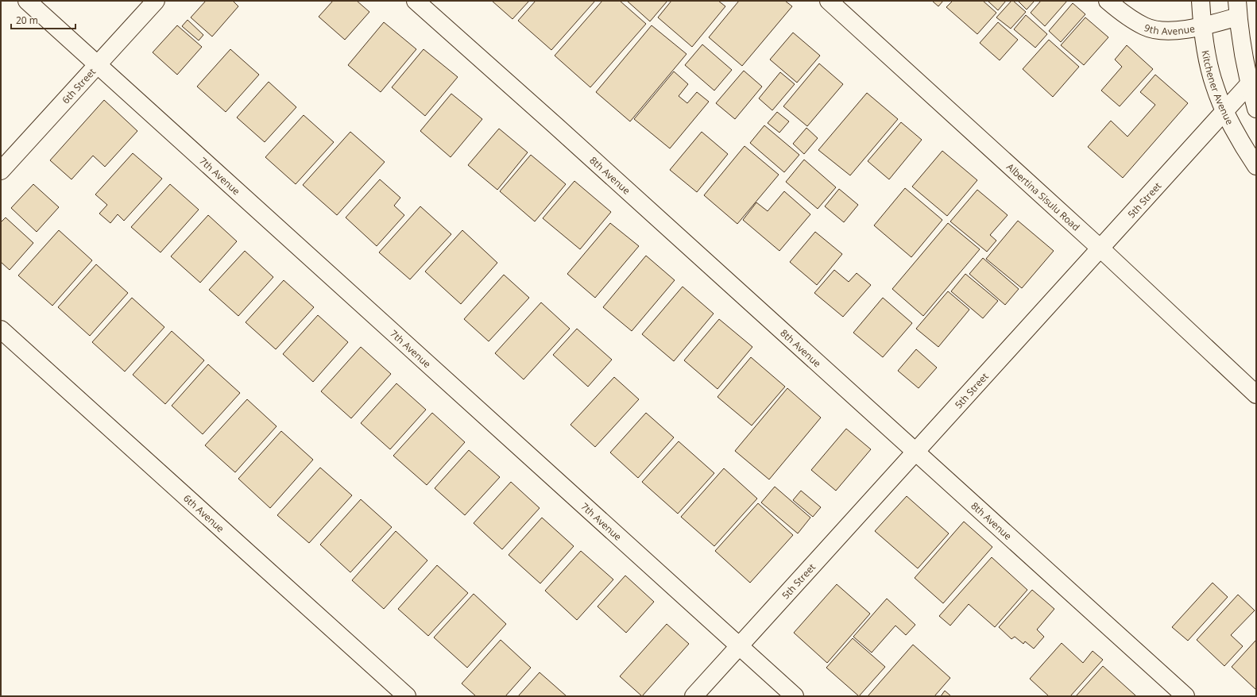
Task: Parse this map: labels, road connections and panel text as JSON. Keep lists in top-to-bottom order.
{
  "streets": {
    "street": [
      "9th Avenue",
      "6th Street",
      "Kitchener Avenue",
      "8th Avenue",
      "7th Avenue",
      "Albertina Sisulu Road",
      "5th Street",
      "6th Avenue"
    ]
  },
  "crossings": [
    ["9th Avenue", "Kitchener Avenue"],
    ["6th Street", "7th Avenue"],
    ["Kitchener Avenue", "5th Street"],
    ["8th Avenue", "5th Street"],
    ["7th Avenue", "5th Street"],
    ["Albertina Sisulu Road", "5th Street"]
  ],
  "scale_bar": "20 m"
}
